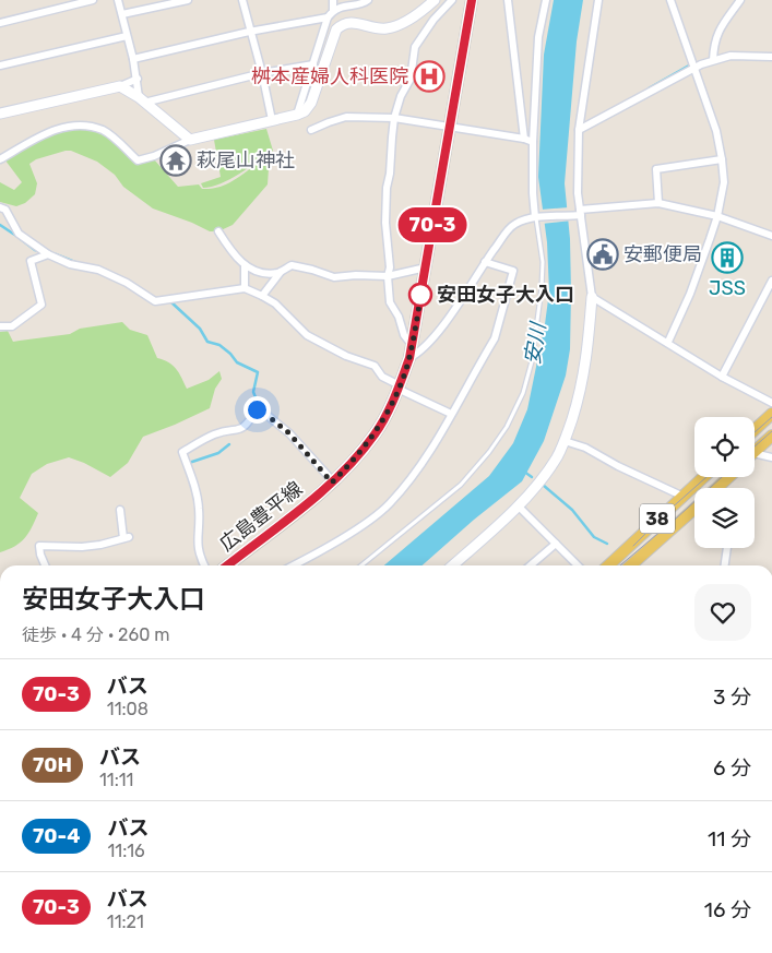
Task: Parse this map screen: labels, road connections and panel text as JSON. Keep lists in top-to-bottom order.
{
  "streets": {
    "main road": ["広島豊平線", "38"]
  },
  "water": ["安川"],
  "places": {
    "hospital": ["桝本産婦人科医院"],
    "temple": ["萩尾山神社"],
    "public building": ["安郵便局"],
    "building": ["JSS"],
    "other": ["安田女子大入口"]
  },
  "lines": ["bus line 70-3"],
  "page": {
    "on_map": "70-3",
    "heading": ["安田女子大入口", "徒歩 · 4 分 · 260 m"],
    "list": [
      {
        "mark": "70-3",
        "name": "バス",
        "note": "11:08",
        "value": "3 分"
      },
      {
        "mark": "70H",
        "name": "バス",
        "note": "11:11",
        "value": "6 分"
      },
      {
        "mark": "70-4",
        "name": "バス",
        "note": "11:16",
        "value": "11 分"
      },
      {
        "mark": "70-3",
        "name": "バス",
        "note": "11:21",
        "value": "16 分"
      }
    ]
  }
}
